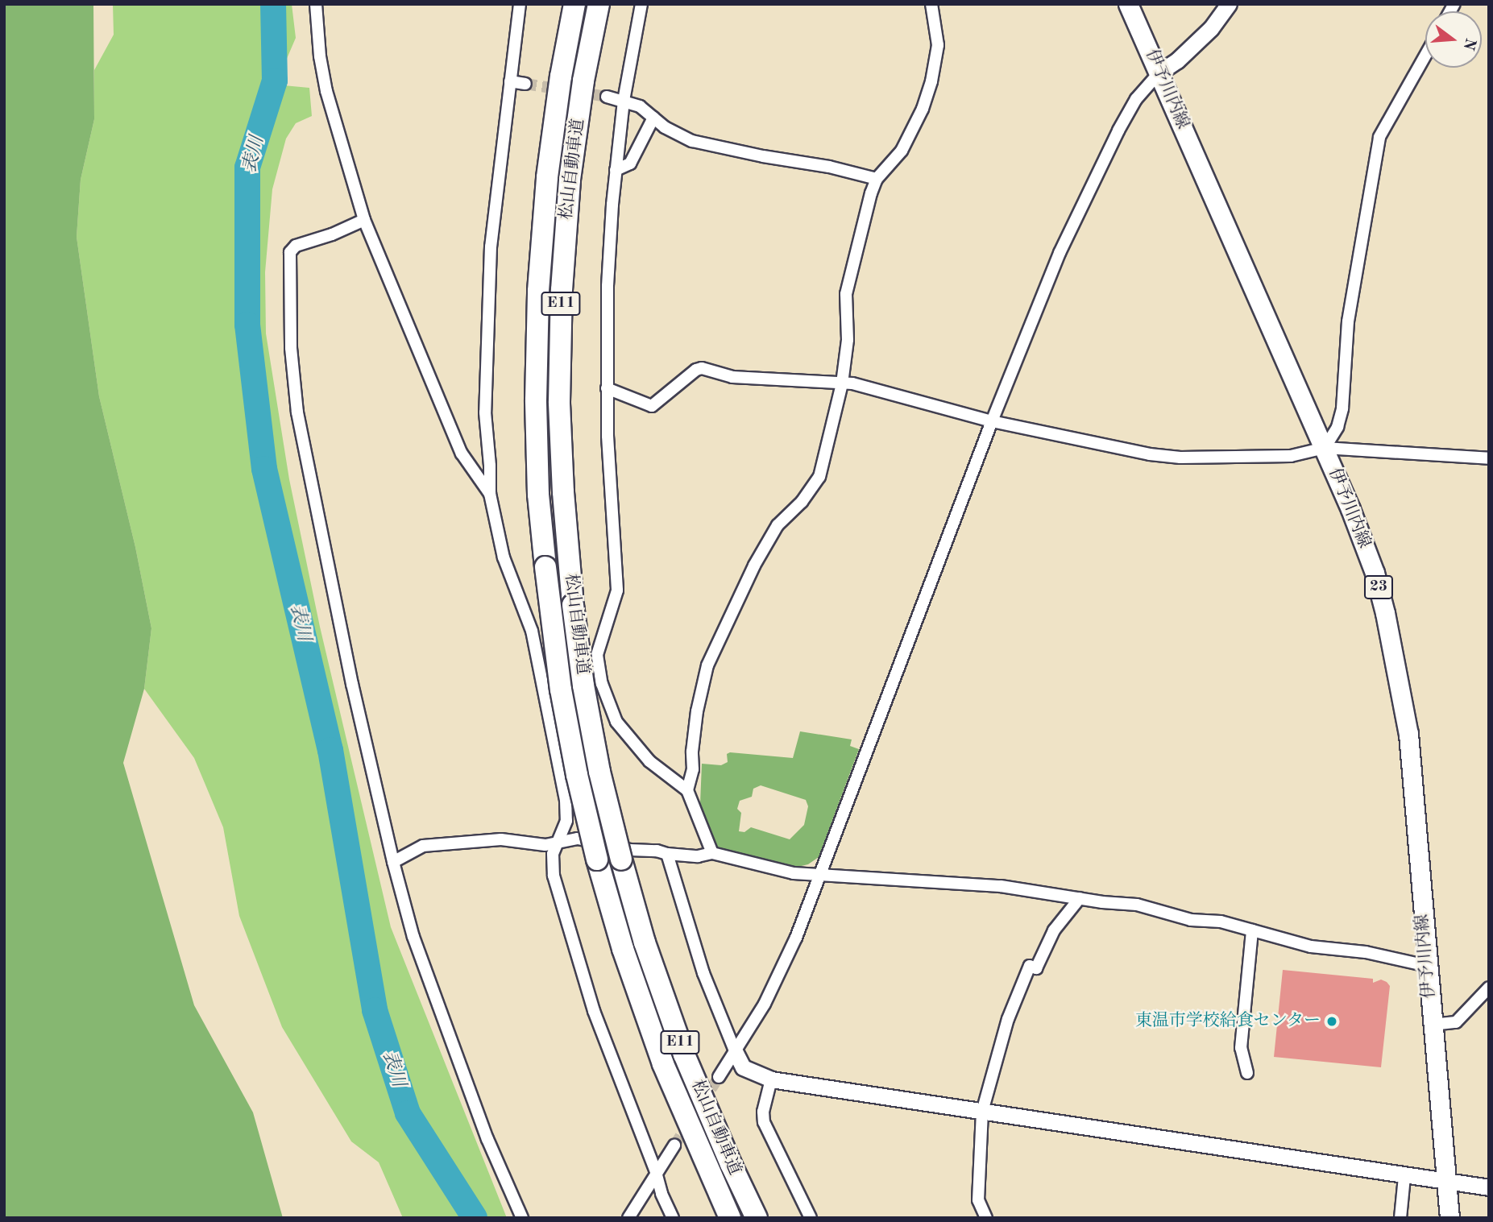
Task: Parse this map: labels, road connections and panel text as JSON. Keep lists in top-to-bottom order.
{
  "streets": {
    "highway": ["松山自動車道", "E11"],
    "main road": ["伊予川内線", "23"]
  },
  "water": ["表川"],
  "places": ["東温市学校給食センター"],
  "north": "right"
}
